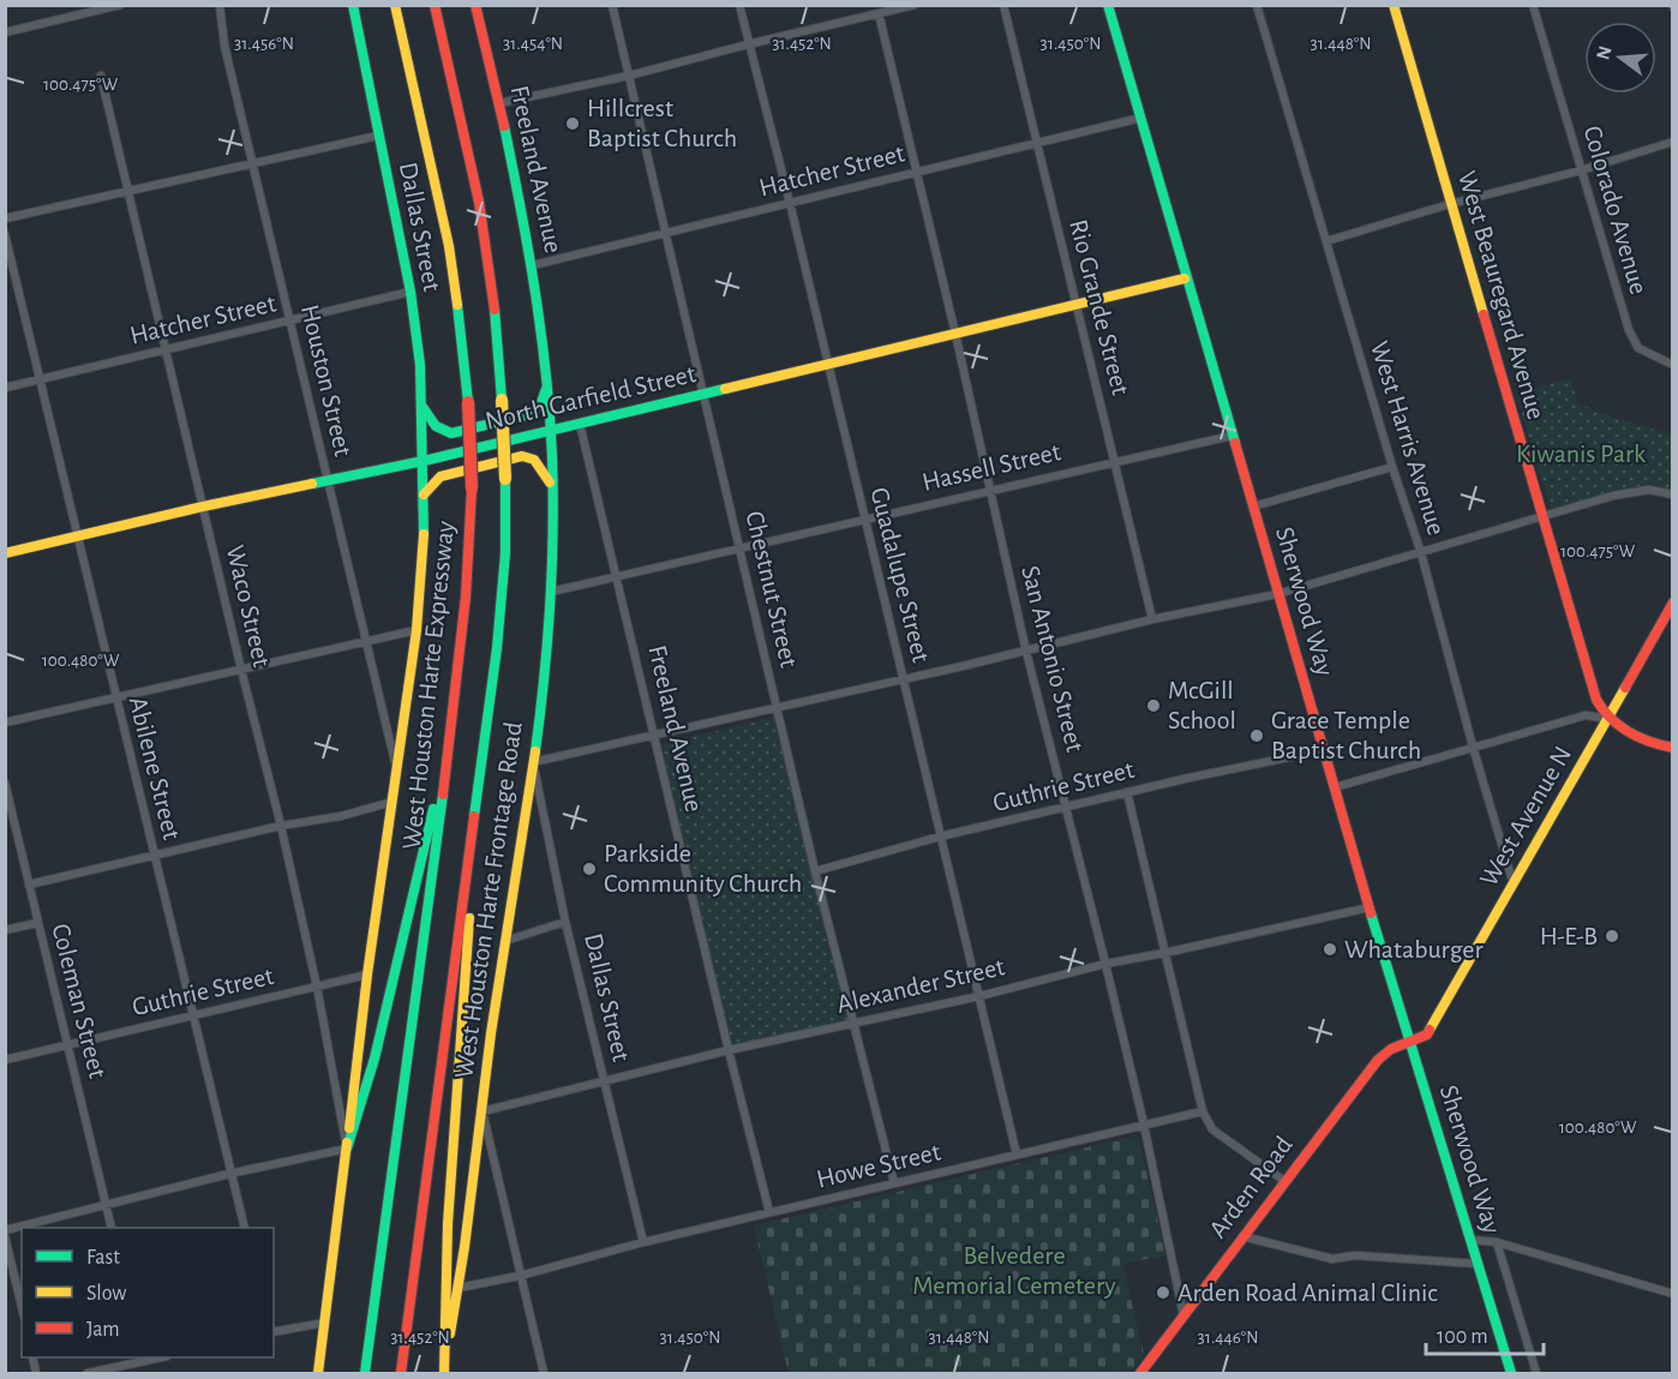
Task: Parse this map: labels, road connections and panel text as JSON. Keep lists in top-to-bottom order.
{
  "streets": {
    "main road": [
      "Freeland Avenue",
      "Dallas Street",
      "West Beauregard Avenue",
      "North Garfield Street",
      "Sherwood Way",
      "West Houston Harte Expressway",
      "West Avenue N",
      "West Houston Harte Frontage Road",
      "Arden Road"
    ],
    "street": [
      "Hatcher Street",
      "Colorado Avenue",
      "Rio Grande Street",
      "Houston Street",
      "West Harris Avenue",
      "Hassell Street",
      "Guadalupe Street",
      "Chestnut Street",
      "Waco Street",
      "San Antonio Street",
      "Abilene Street",
      "Guthrie Street",
      "Alexander Street",
      "Coleman Street",
      "Howe Street"
    ]
  },
  "crossings": [
    ["Freeland Avenue", "Hatcher Street"],
    ["Freeland Avenue", "North Garfield Street"],
    ["Freeland Avenue", "Hassell Street"],
    ["Freeland Avenue", "West Houston Harte Frontage Road"],
    ["Freeland Avenue", "Alexander Street"],
    ["Freeland Avenue", "Howe Street"],
    ["Hatcher Street", "Dallas Street"],
    ["Hatcher Street", "Rio Grande Street"],
    ["Hatcher Street", "Houston Street"],
    ["Hatcher Street", "Guadalupe Street"],
    ["Hatcher Street", "Chestnut Street"],
    ["Hatcher Street", "Sherwood Way"],
    ["Hatcher Street", "Waco Street"],
    ["Hatcher Street", "San Antonio Street"],
    ["Hatcher Street", "Abilene Street"],
    ["Dallas Street", "North Garfield Street"],
    ["Dallas Street", "West Houston Harte Frontage Road"],
    ["Dallas Street", "Alexander Street"],
    ["Dallas Street", "Howe Street"],
    ["West Beauregard Avenue", "West Avenue N"],
    ["Rio Grande Street", "North Garfield Street"],
    ["Rio Grande Street", "Hassell Street"],
    ["Houston Street", "North Garfield Street"],
    ["North Garfield Street", "Guadalupe Street"],
    ["North Garfield Street", "Chestnut Street"],
    ["North Garfield Street", "Sherwood Way"],
    ["North Garfield Street", "Waco Street"],
    ["North Garfield Street", "San Antonio Street"],
    ["North Garfield Street", "Abilene Street"],
    ["North Garfield Street", "West Houston Harte Frontage Road"],
    ["West Harris Avenue", "West Avenue N"],
    ["Hassell Street", "Guadalupe Street"],
    ["Hassell Street", "Chestnut Street"],
    ["Hassell Street", "Sherwood Way"],
    ["Hassell Street", "San Antonio Street"],
    ["Hassell Street", "West Houston Harte Frontage Road"],
    ["Guadalupe Street", "Guthrie Street"],
    ["Guadalupe Street", "Alexander Street"],
    ["Guadalupe Street", "Howe Street"],
    ["Chestnut Street", "Guthrie Street"],
    ["Chestnut Street", "Alexander Street"],
    ["Chestnut Street", "Howe Street"],
    ["Sherwood Way", "Guthrie Street"],
    ["Sherwood Way", "West Avenue N"],
    ["Sherwood Way", "Alexander Street"],
    ["Sherwood Way", "Arden Road"],
    ["Waco Street", "Guthrie Street"],
    ["San Antonio Street", "Guthrie Street"],
    ["San Antonio Street", "Alexander Street"],
    ["San Antonio Street", "Howe Street"],
    ["San Antonio Street", "Arden Road"],
    ["Abilene Street", "Guthrie Street"],
    ["Guthrie Street", "Coleman Street"],
    ["West Avenue N", "Arden Road"],
    ["West Houston Harte Frontage Road", "Alexander Street"],
    ["West Houston Harte Frontage Road", "Howe Street"]
  ],
  "parks": ["Kiwanis Park", "Belvedere Memorial Cemetery"],
  "places": [
    "Hillcrest Baptist Church",
    "McGill School",
    "Grace Temple Baptist Church",
    "Parkside Community Church",
    "H-E-B",
    "Whataburger",
    "Arden Road Animal Clinic"
  ],
  "legend": ["Fast", "Slow", "Jam"],
  "scale_bar": "100 m",
  "north": "left",
  "coordinates": [
    "31.456°N",
    "31.454°N",
    "31.452°N",
    "31.450°N",
    "31.448°N",
    "100.475°W",
    "100.480°W",
    "31.446°N"
  ]
}
